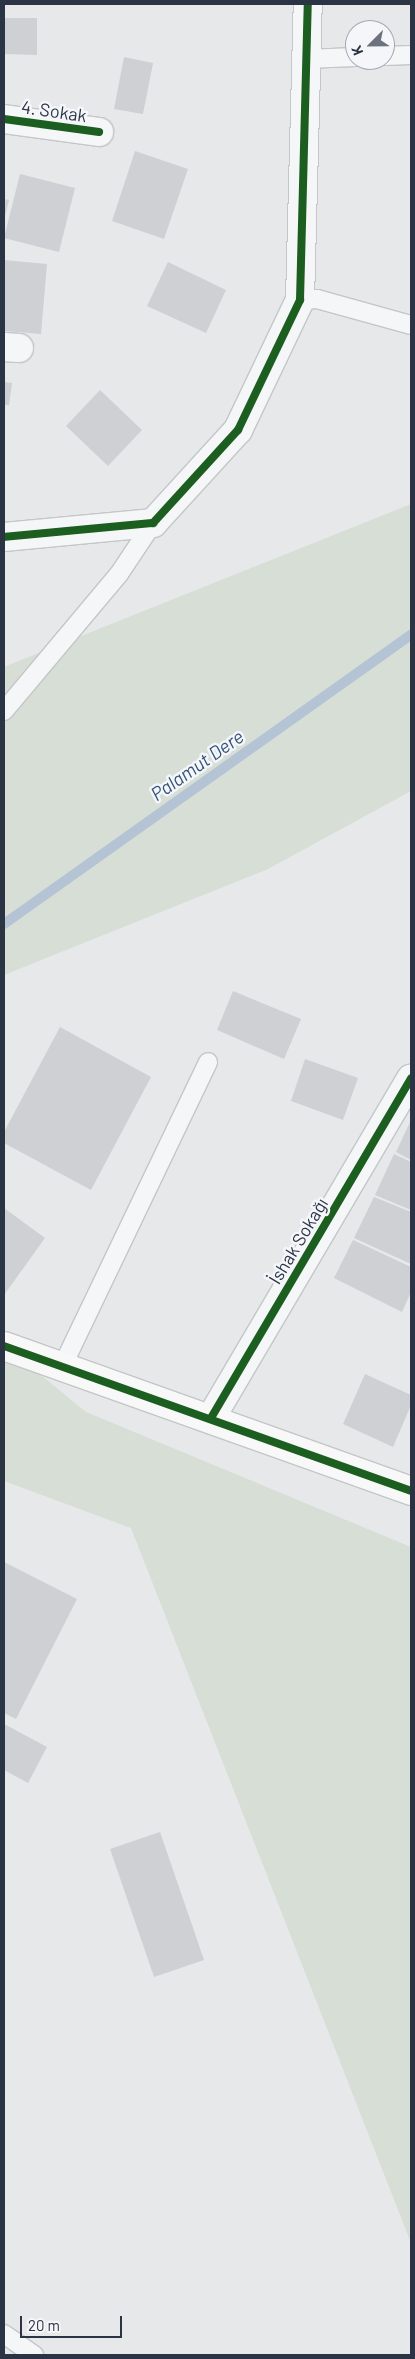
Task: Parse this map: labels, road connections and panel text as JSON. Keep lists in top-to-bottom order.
{
  "streets": {
    "street": ["4. Sokak", "İshak Sokağı"]
  },
  "water": ["Palamut Dere"],
  "scale_bar": "20 m",
  "north": "bottom left"
}
